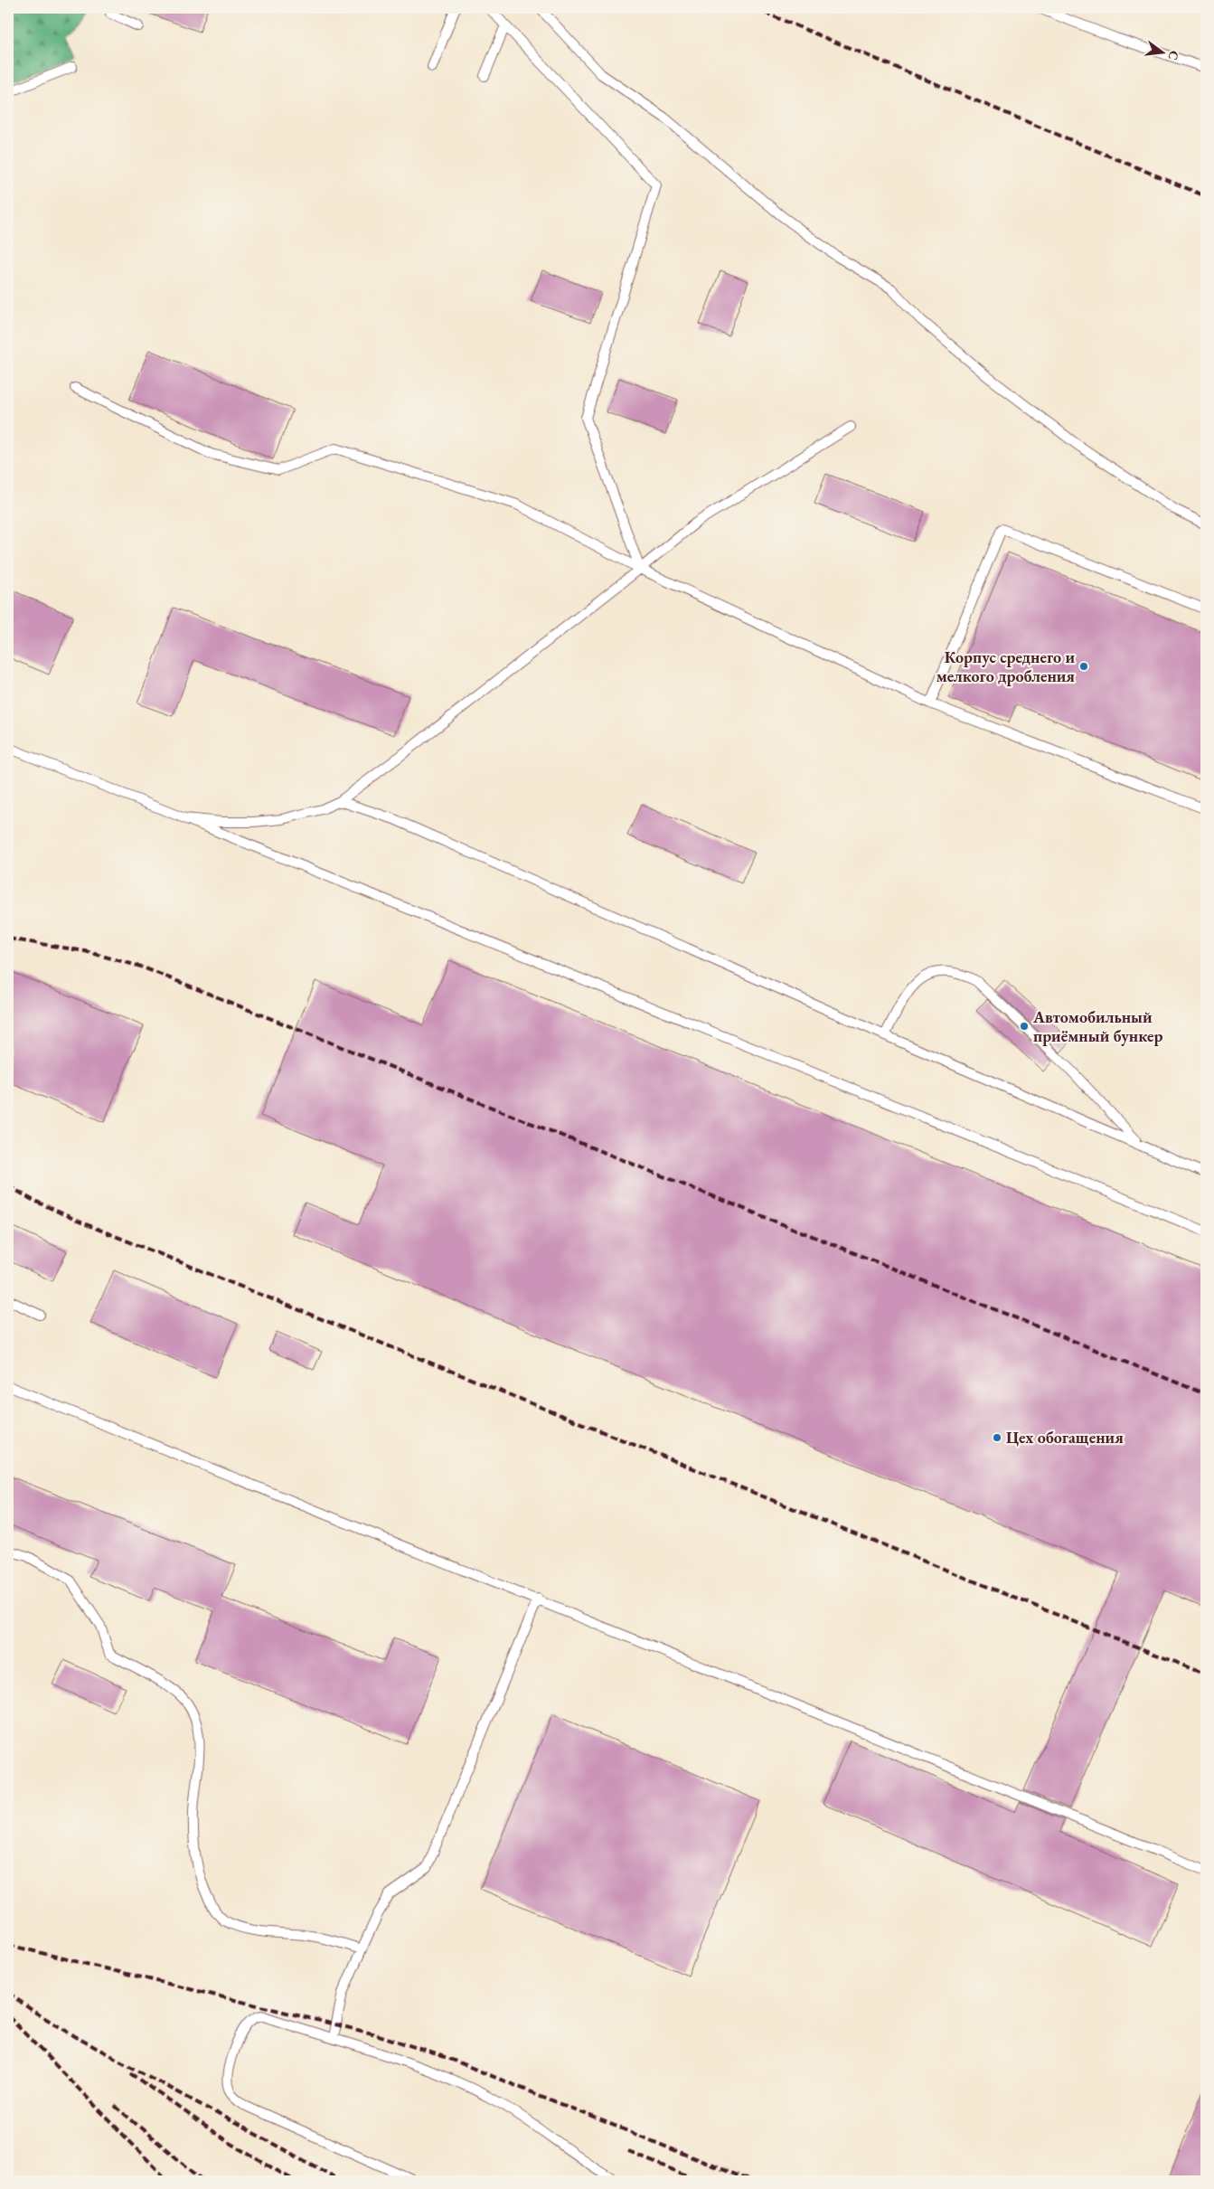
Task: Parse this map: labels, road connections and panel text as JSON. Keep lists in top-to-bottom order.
{
  "places": ["Корпус среднего и мелкого дробления", "Автомобильный приёмный бункер", "Цех обогащения"],
  "north": "right"
}
